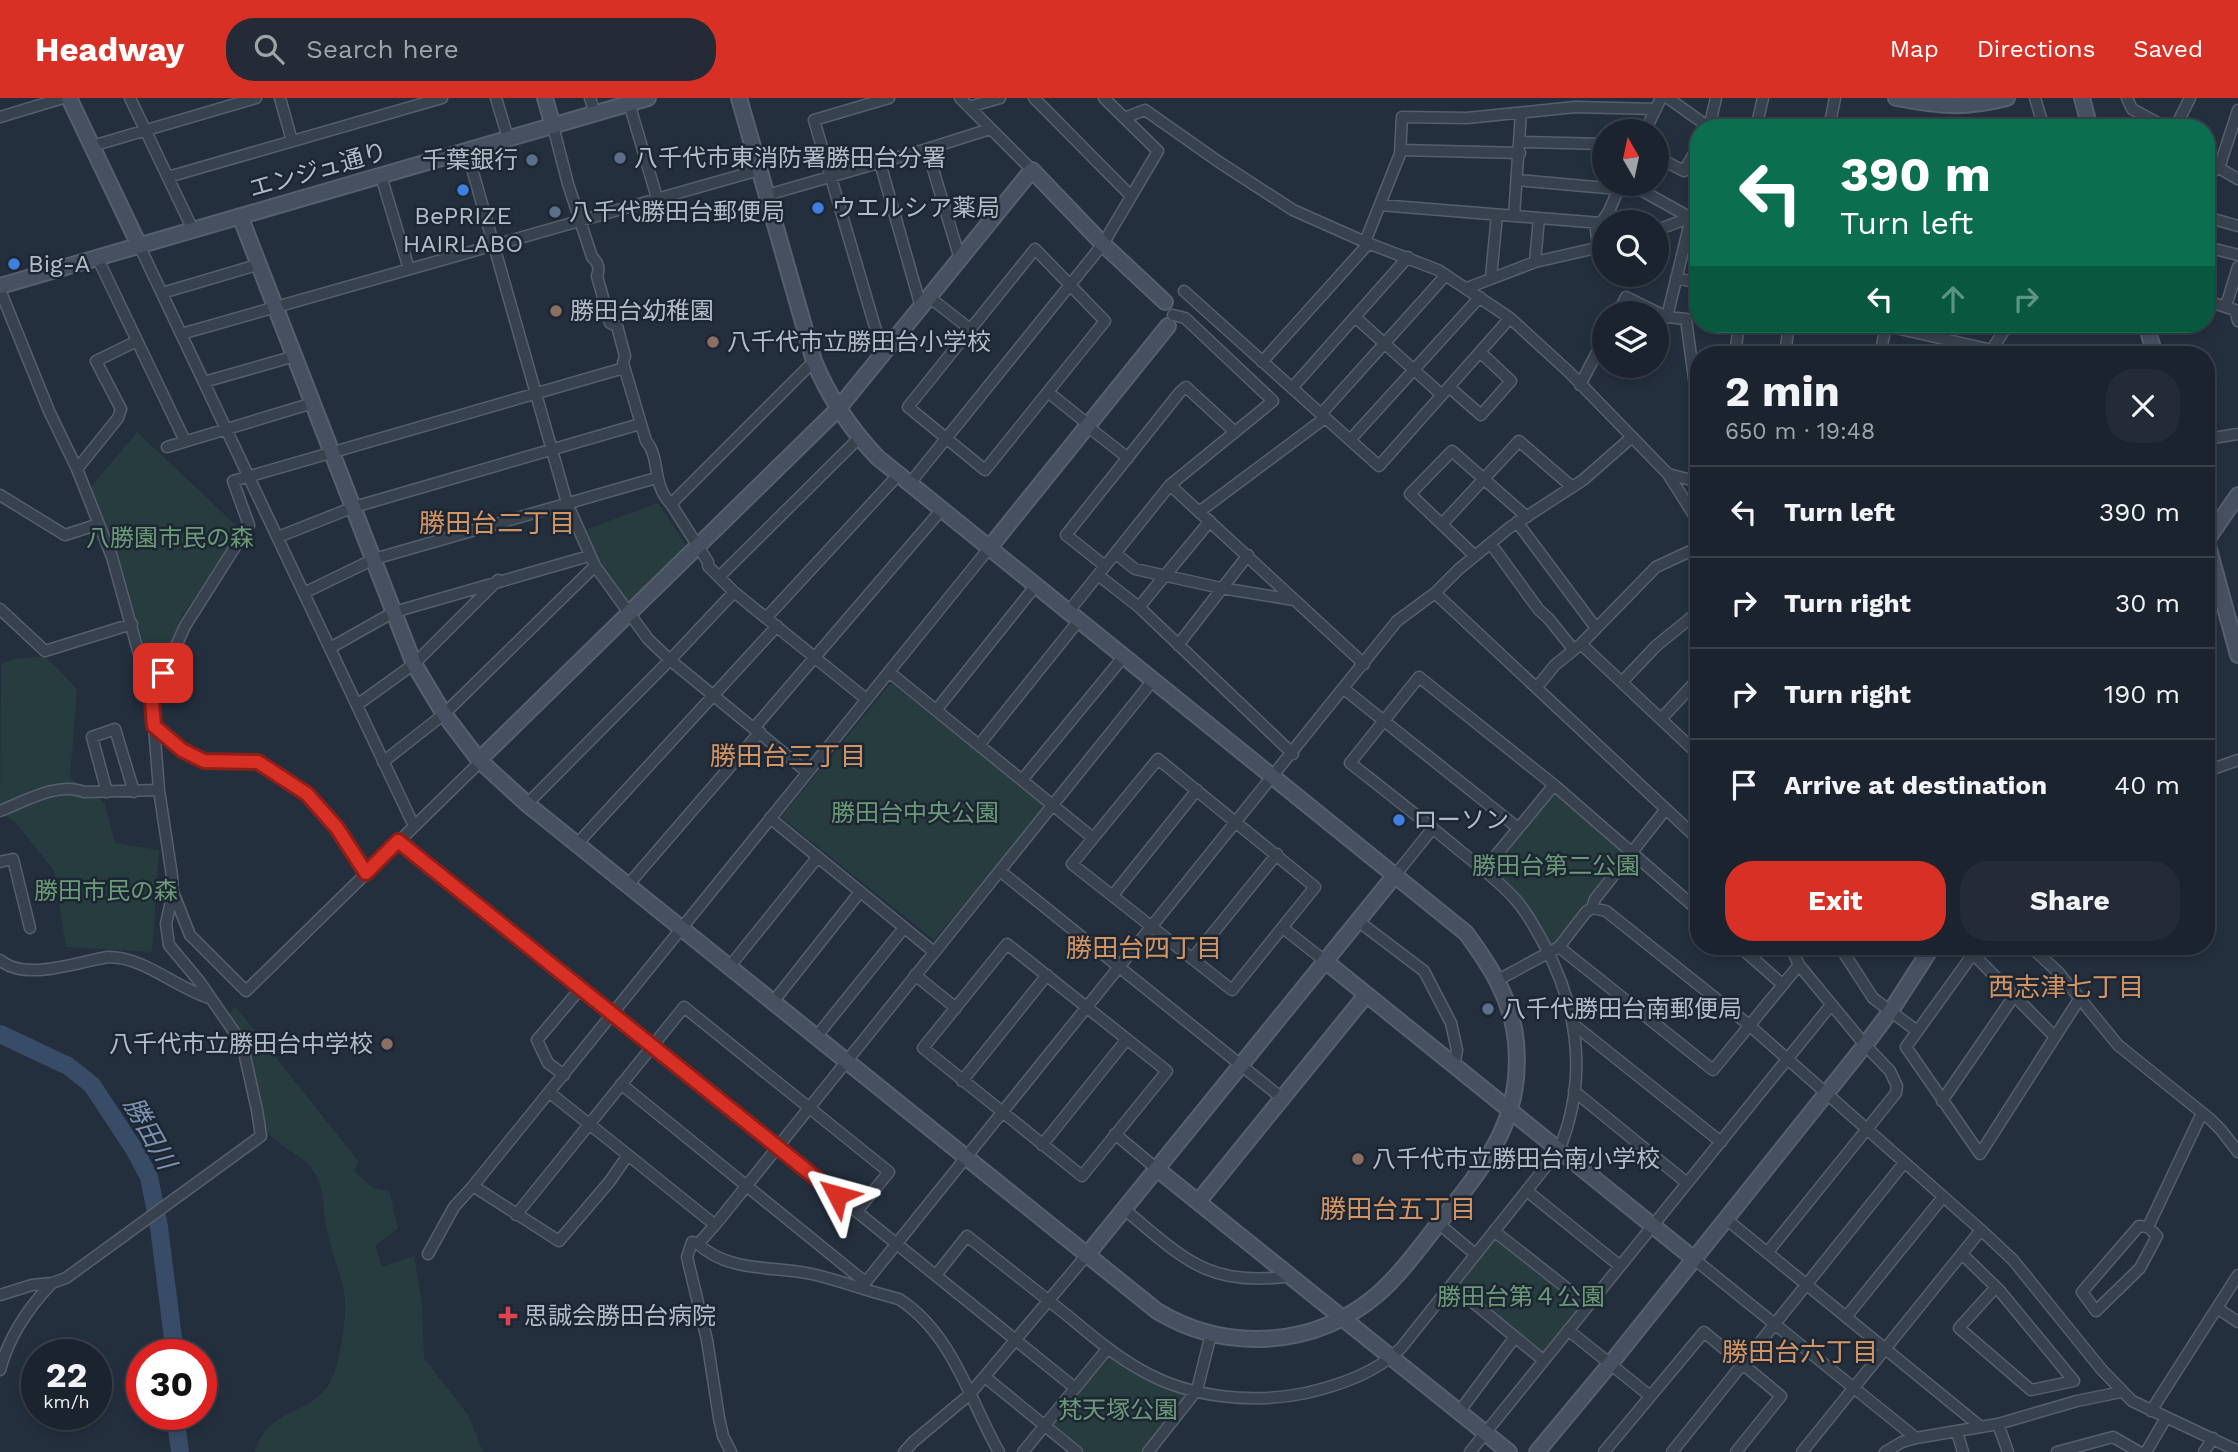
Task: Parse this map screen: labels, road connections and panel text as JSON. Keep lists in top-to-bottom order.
{
  "streets": {
    "street": ["エンジュ通り"]
  },
  "districts": [
    "勝田台二丁目",
    "勝田台三丁目",
    "勝田台四丁目",
    "西志津七丁目",
    "勝田台五丁目",
    "勝田台六丁目"
  ],
  "water": ["勝田川"],
  "parks": [
    "八勝園市民の森",
    "勝田台中央公園",
    "勝田台第二公園",
    "勝田市民の森",
    "勝田台第４公園",
    "梵天塚公園"
  ],
  "places": {
    "other": [
      "八千代市東消防署勝田台分署",
      "千葉銀行",
      "BePRIZE HAIRLABO",
      "ウエルシア薬局",
      "八千代勝田台郵便局",
      "Big-A",
      "勝田台幼稚園",
      "八千代市立勝田台小学校",
      "ローソン",
      "八千代勝田台南郵便局",
      "八千代市立勝田台中学校",
      "八千代市立勝田台南小学校"
    ],
    "health": ["思誠会勝田台病院"]
  },
  "north": "top",
  "page": {
    "header": "Headway",
    "search": "Search here",
    "nav": ["Map", "Directions", "Saved"],
    "turn": ["390 m", "Turn left"],
    "heading": ["2 min", "650 m · 19:48"],
    "list": [
      {
        "name": "Turn left",
        "value": "390 m"
      },
      {
        "name": "Turn right",
        "value": "30 m"
      },
      {
        "name": "Turn right",
        "value": "190 m"
      },
      {
        "name": "Arrive at destination",
        "value": "40 m"
      }
    ],
    "buttons": ["Exit", "Share"],
    "speed": "22 km/h",
    "limit": "30"
  }
}
